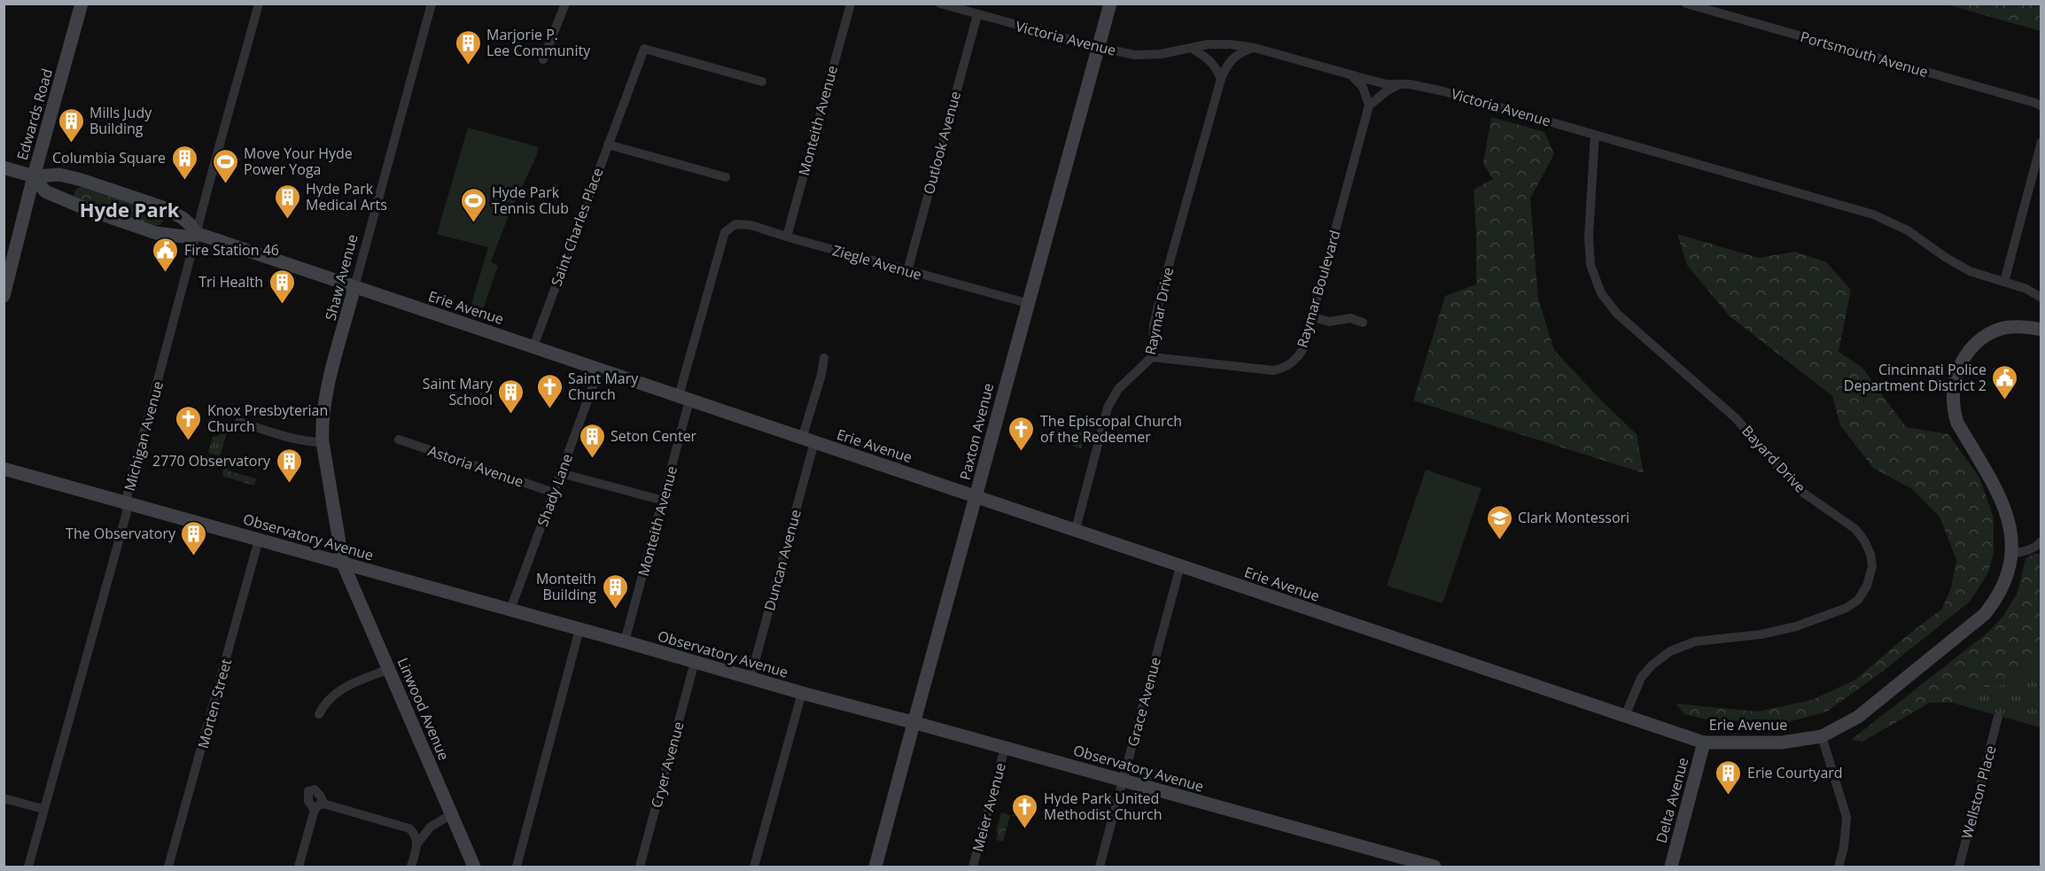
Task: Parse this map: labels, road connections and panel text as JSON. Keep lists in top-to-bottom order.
{
  "streets": {
    "street": [
      "Victoria Avenue",
      "Portsmouth Avenue",
      "Edwards Road",
      "Monteith Avenue",
      "Outlook Avenue",
      "Saint Charles Place",
      "Ziegle Avenue",
      "Shaw Avenue",
      "Raymar Boulevard",
      "Erie Avenue",
      "Raymar Drive",
      "Paxton Avenue",
      "Michigan Avenue",
      "Bayard Drive",
      "Astoria Avenue",
      "Shady Lane",
      "Observatory Avenue",
      "Duncan Avenue",
      "Grace Avenue",
      "Morten Street",
      "Linwood Avenue",
      "Cryer Avenue",
      "Wellston Place",
      "Delta Avenue",
      "Meier Avenue"
    ]
  },
  "crossings": [
    ["Victoria Avenue", "Outlook Avenue"],
    ["Victoria Avenue", "Raymar Drive"],
    ["Victoria Avenue", "Paxton Avenue"],
    ["Victoria Avenue", "Bayard Drive"],
    ["Edwards Road", "Erie Avenue"],
    ["Monteith Avenue", "Ziegle Avenue"],
    ["Monteith Avenue", "Erie Avenue"],
    ["Monteith Avenue", "Observatory Avenue"],
    ["Outlook Avenue", "Ziegle Avenue"],
    ["Saint Charles Place", "Erie Avenue"],
    ["Ziegle Avenue", "Paxton Avenue"],
    ["Shaw Avenue", "Erie Avenue"],
    ["Shaw Avenue", "Observatory Avenue"],
    ["Shaw Avenue", "Linwood Avenue"],
    ["Raymar Boulevard", "Raymar Drive"],
    ["Erie Avenue", "Raymar Drive"],
    ["Erie Avenue", "Paxton Avenue"],
    ["Erie Avenue", "Michigan Avenue"],
    ["Erie Avenue", "Bayard Drive"],
    ["Erie Avenue", "Shady Lane"],
    ["Erie Avenue", "Duncan Avenue"],
    ["Erie Avenue", "Grace Avenue"],
    ["Erie Avenue", "Delta Avenue"],
    ["Paxton Avenue", "Observatory Avenue"],
    ["Michigan Avenue", "Observatory Avenue"],
    ["Astoria Avenue", "Shady Lane"],
    ["Shady Lane", "Observatory Avenue"],
    ["Observatory Avenue", "Duncan Avenue"],
    ["Observatory Avenue", "Grace Avenue"],
    ["Observatory Avenue", "Morten Street"],
    ["Observatory Avenue", "Linwood Avenue"],
    ["Observatory Avenue", "Cryer Avenue"],
    ["Observatory Avenue", "Meier Avenue"]
  ],
  "districts": ["Hyde Park"],
  "places": {
    "building": [
      "Marjorie P. Lee Community",
      "Mills Judy Building",
      "Columbia Square",
      "Hyde Park Medical Arts",
      "Tri Health",
      "Saint Mary School",
      "Seton Center",
      "2770 Observatory",
      "The Observatory",
      "Monteith Building",
      "Erie Courtyard"
    ],
    "sports": ["Move Your Hyde Power Yoga", "Hyde Park Tennis Club"],
    "public building": ["Fire Station 46", "Cincinnati Police Department District 2"],
    "church": [
      "Saint Mary Church",
      "Knox Presbyterian Church",
      "The Episcopal Church of the Redeemer",
      "Hyde Park United Methodist Church"
    ],
    "school or university": ["Clark Montessori"]
  }
}
